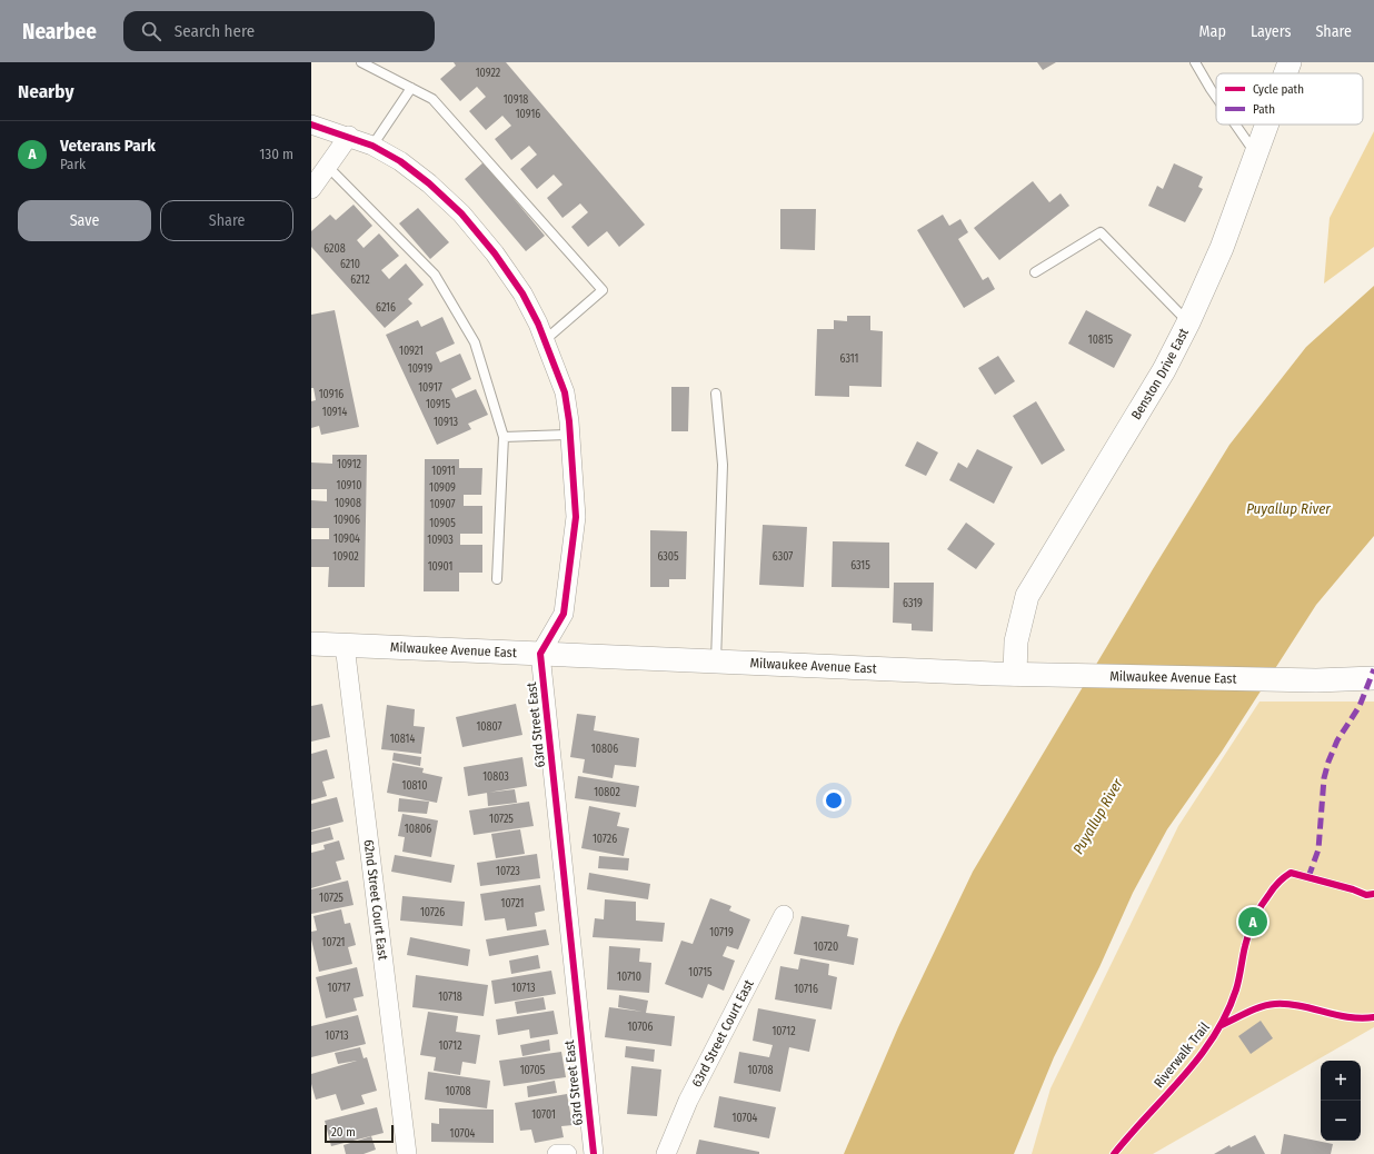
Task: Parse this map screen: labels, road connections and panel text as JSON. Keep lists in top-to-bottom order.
{
  "streets": {
    "street": [
      "Benston Drive East",
      "Milwaukee Avenue East",
      "63rd Street East",
      "62nd Street Court East",
      "63rd Street Court East"
    ],
    "cycle path": ["Riverwalk Trail"]
  },
  "crossings": [
    ["Benston Drive East", "Milwaukee Avenue East"],
    ["Milwaukee Avenue East", "63rd Street East"],
    ["Milwaukee Avenue East", "62nd Street Court East"]
  ],
  "water": ["Puyallup River"],
  "house_numbers": [
    "10922",
    "10918",
    "10916",
    "6208",
    "6210",
    "6212",
    "6216",
    "10815",
    "10921",
    "6311",
    "10919",
    "10917",
    "10916",
    "10915",
    "10914",
    "10913",
    "10912",
    "10911",
    "10910",
    "10909",
    "10908",
    "10907",
    "10906",
    "10905",
    "10904",
    "10903",
    "10902",
    "6305",
    "6307",
    "6315",
    "10901",
    "6319",
    "10807",
    "10814",
    "10806",
    "10803",
    "10810",
    "10802",
    "10725",
    "10806",
    "10726",
    "10723",
    "10725",
    "10721",
    "10726",
    "10719",
    "10721",
    "10720",
    "10715",
    "10710",
    "10717",
    "10713",
    "10716",
    "10718",
    "10706",
    "10712",
    "10713",
    "10712",
    "10705",
    "10708",
    "10708",
    "10701",
    "10704",
    "10704"
  ],
  "legend": ["Cycle path", "Path"],
  "scale_bar": "20 m",
  "page": {
    "header": "Nearbee",
    "search": "Search here",
    "nav": ["Map", "Layers", "Share"],
    "heading": "Nearby",
    "list": [
      {
        "mark": "A",
        "name": "Veterans Park",
        "note": "Park",
        "value": "130 m"
      }
    ],
    "buttons": ["Save", "Share"],
    "pins": "A",
    "map_buttons": ["+", "−"],
    "scale": "20 m"
  }
}
